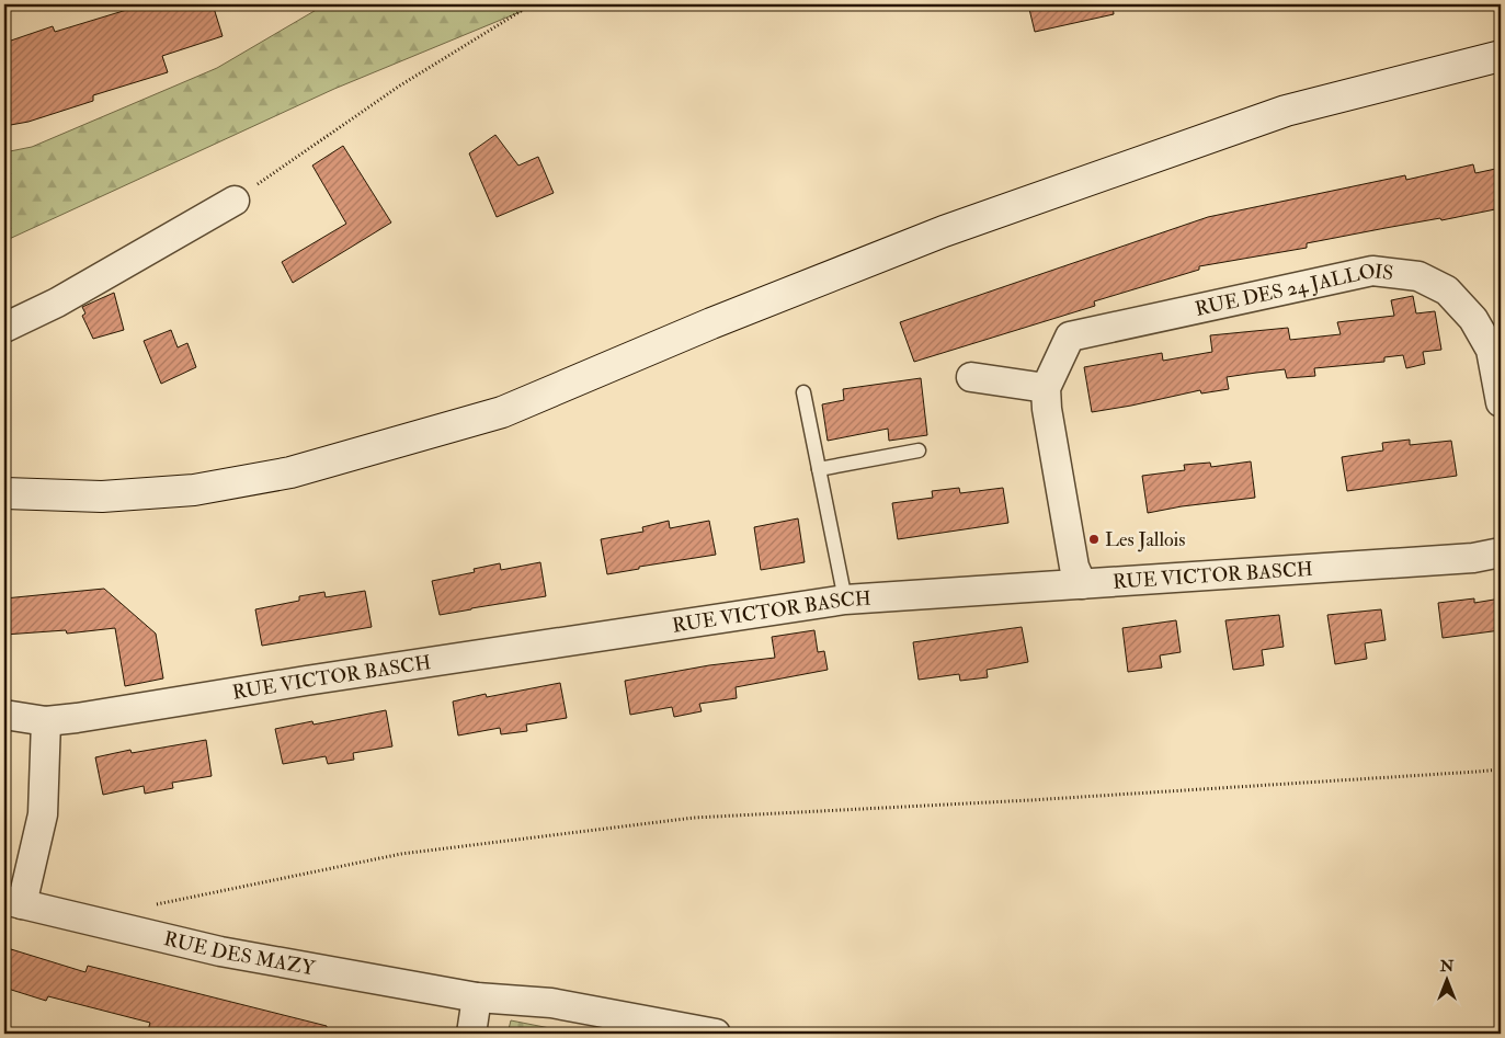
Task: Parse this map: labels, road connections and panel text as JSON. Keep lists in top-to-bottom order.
{
  "streets": {
    "street": ["RUE DES 24 JALLOIS", "RUE VICTOR BASCH", "RUE DES MAZY"]
  },
  "crossings": [
    ["RUE DES 24 JALLOIS", "RUE VICTOR BASCH"]
  ],
  "places": ["Les Jallois"],
  "north": "top"
}
